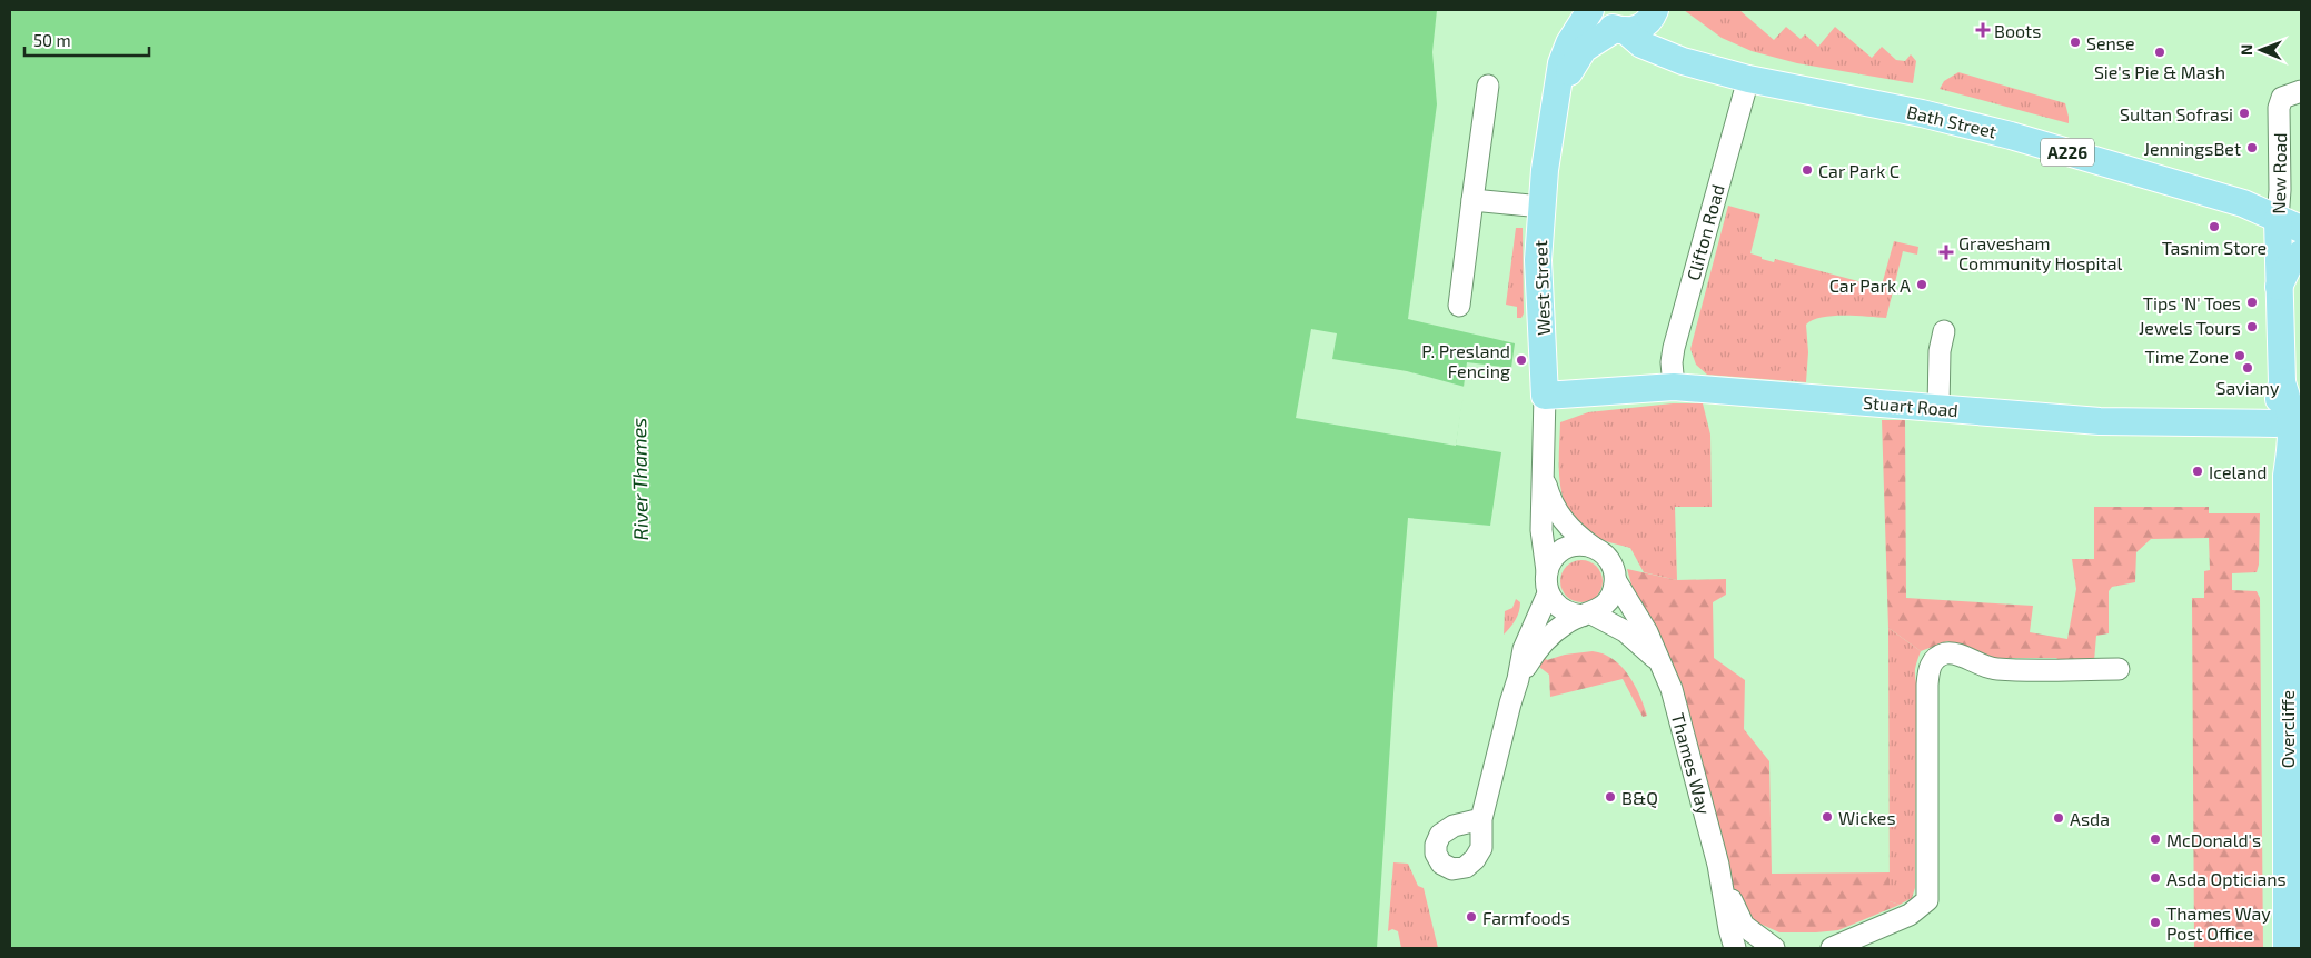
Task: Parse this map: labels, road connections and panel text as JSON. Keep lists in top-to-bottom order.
{
  "streets": {
    "main road": [
      "Bath Street",
      "A226",
      "New Road",
      "West Street",
      "Stuart Road",
      "Overcliffe"
    ],
    "street": ["Clifton Road", "Thames Way"]
  },
  "crossings": [
    ["Bath Street", "New Road"],
    ["Bath Street", "Clifton Road"],
    ["Bath Street", "West Street"],
    ["New Road", "Stuart Road"],
    ["New Road", "Overcliffe"],
    ["Clifton Road", "Stuart Road"],
    ["West Street", "Stuart Road"],
    ["West Street", "Thames Way"]
  ],
  "water": ["River Thames"],
  "places": {
    "health": ["Boots", "Gravesham Community Hospital"],
    "other": [
      "Sense",
      "Sie's Pie & Mash",
      "Sultan Sofrasi",
      "JenningsBet",
      "Car Park C",
      "Tasnim Store",
      "Car Park A",
      "Tips 'N' Toes",
      "Jewels Tours",
      "Time Zone",
      "P. Presland Fencing",
      "Saviany",
      "Iceland",
      "B&Q",
      "Wickes",
      "Asda",
      "McDonald's",
      "Asda Opticians",
      "Farmfoods",
      "Thames Way Post Office"
    ]
  },
  "scale_bar": "50 m",
  "north": "left"
}
